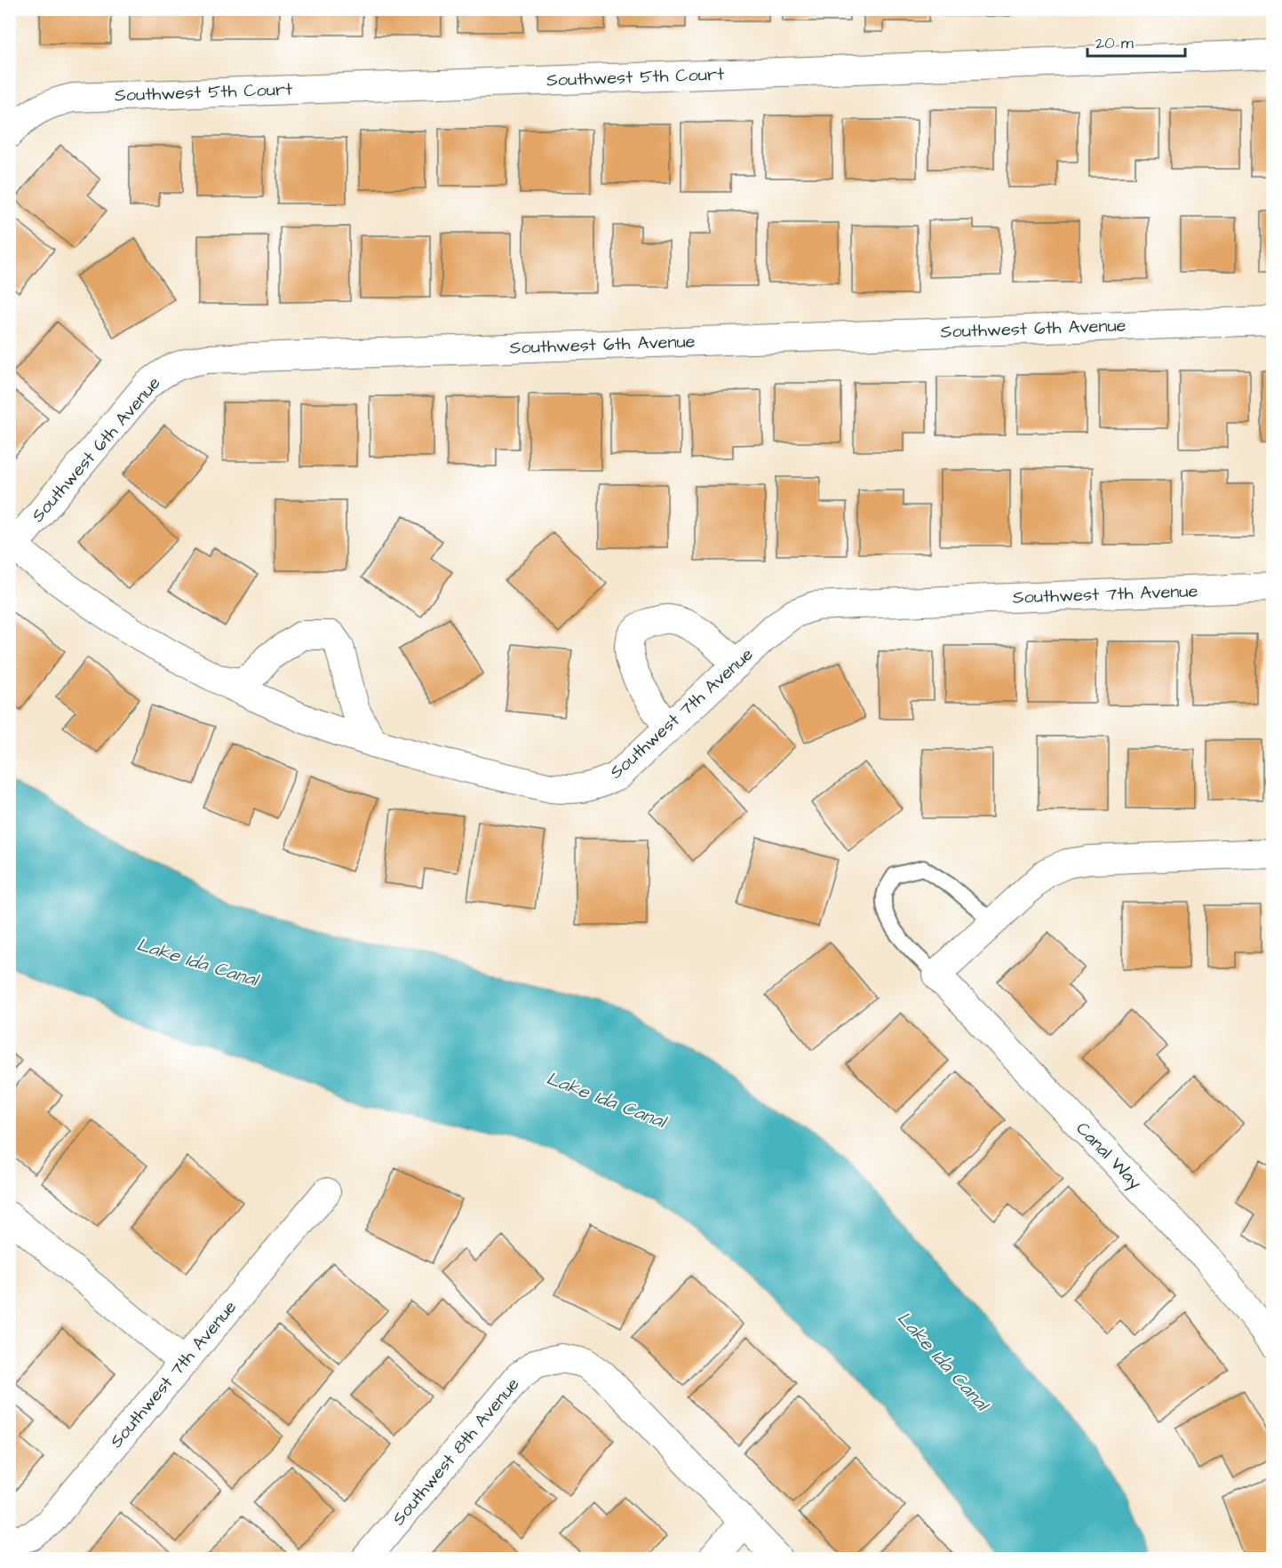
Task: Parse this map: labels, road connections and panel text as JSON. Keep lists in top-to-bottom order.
{
  "streets": {
    "street": [
      "Southwest 5th Court",
      "Southwest 6th Avenue",
      "Southwest 7th Avenue",
      "Canal Way",
      "Southwest 8th Avenue"
    ]
  },
  "crossings": [
    ["Southwest 6th Avenue", "Southwest 7th Avenue"]
  ],
  "water": ["Lake Ida Canal"],
  "scale_bar": "20 m"
}
